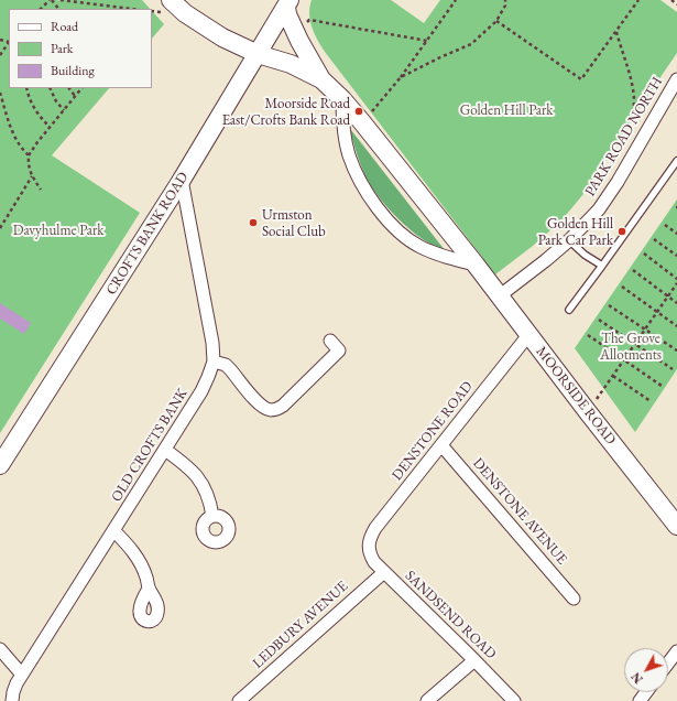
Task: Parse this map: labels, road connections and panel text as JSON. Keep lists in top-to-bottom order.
{
  "streets": {
    "street": [
      "PARK ROAD NORTH",
      "CROFTS BANK ROAD",
      "MOORSIDE ROAD",
      "DENSTONE ROAD",
      "OLD CROFTS BANK",
      "DENSTONE AVENUE",
      "SANDSEND ROAD",
      "LEDBURY AVENUE"
    ]
  },
  "crossings": [
    ["PARK ROAD NORTH", "MOORSIDE ROAD"],
    ["CROFTS BANK ROAD", "MOORSIDE ROAD"],
    ["CROFTS BANK ROAD", "OLD CROFTS BANK"],
    ["MOORSIDE ROAD", "DENSTONE ROAD"],
    ["DENSTONE ROAD", "DENSTONE AVENUE"],
    ["DENSTONE ROAD", "SANDSEND ROAD"],
    ["SANDSEND ROAD", "LEDBURY AVENUE"]
  ],
  "parks": ["Golden Hill Park", "Davyhulme Park", "The Grove Allotments"],
  "places": ["Moorside Road East/Crofts Bank Road", "Urmston Social Club", "Golden Hill Park Car Park"],
  "legend": ["Road", "Park", "Building"],
  "north": "bottom left"
}
